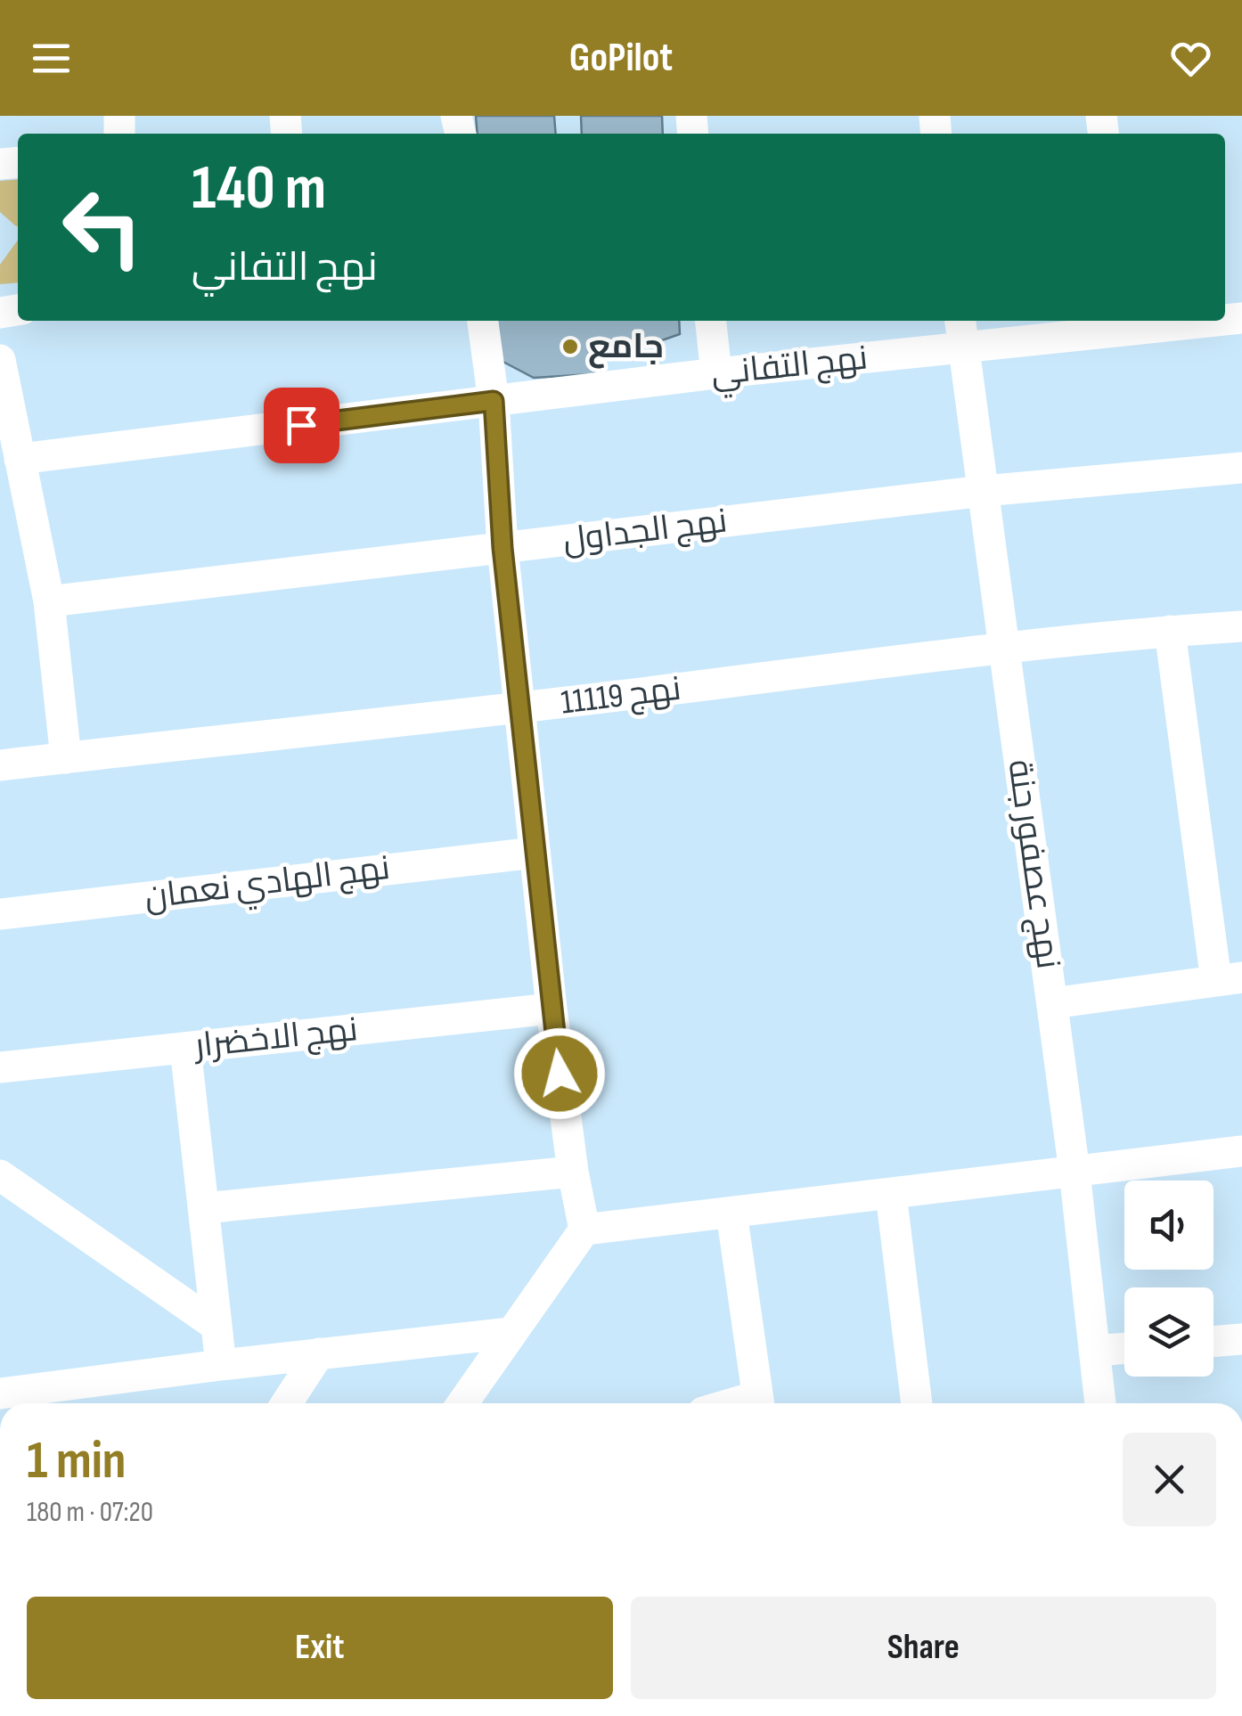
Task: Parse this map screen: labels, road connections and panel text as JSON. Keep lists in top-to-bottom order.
{
  "streets": {
    "street": [
      "نهج التفاني",
      "نهج الجداول",
      "نهج 11119",
      "نهج عصفور جنة",
      "نهج الهادي نعمان",
      "نهج الاخضرار"
    ]
  },
  "crossings": [
    ["نهج التفاني", "نهج عصفور جنة"],
    ["نهج الجداول", "نهج عصفور جنة"],
    ["نهج 11119", "نهج عصفور جنة"]
  ],
  "places": ["جامع"],
  "page": {
    "header": "GoPilot",
    "turn": ["140 m", "نهج التفاني"],
    "heading": ["1 min", "180 m · 07:20"],
    "buttons": ["Exit", "Share"]
  }
}
